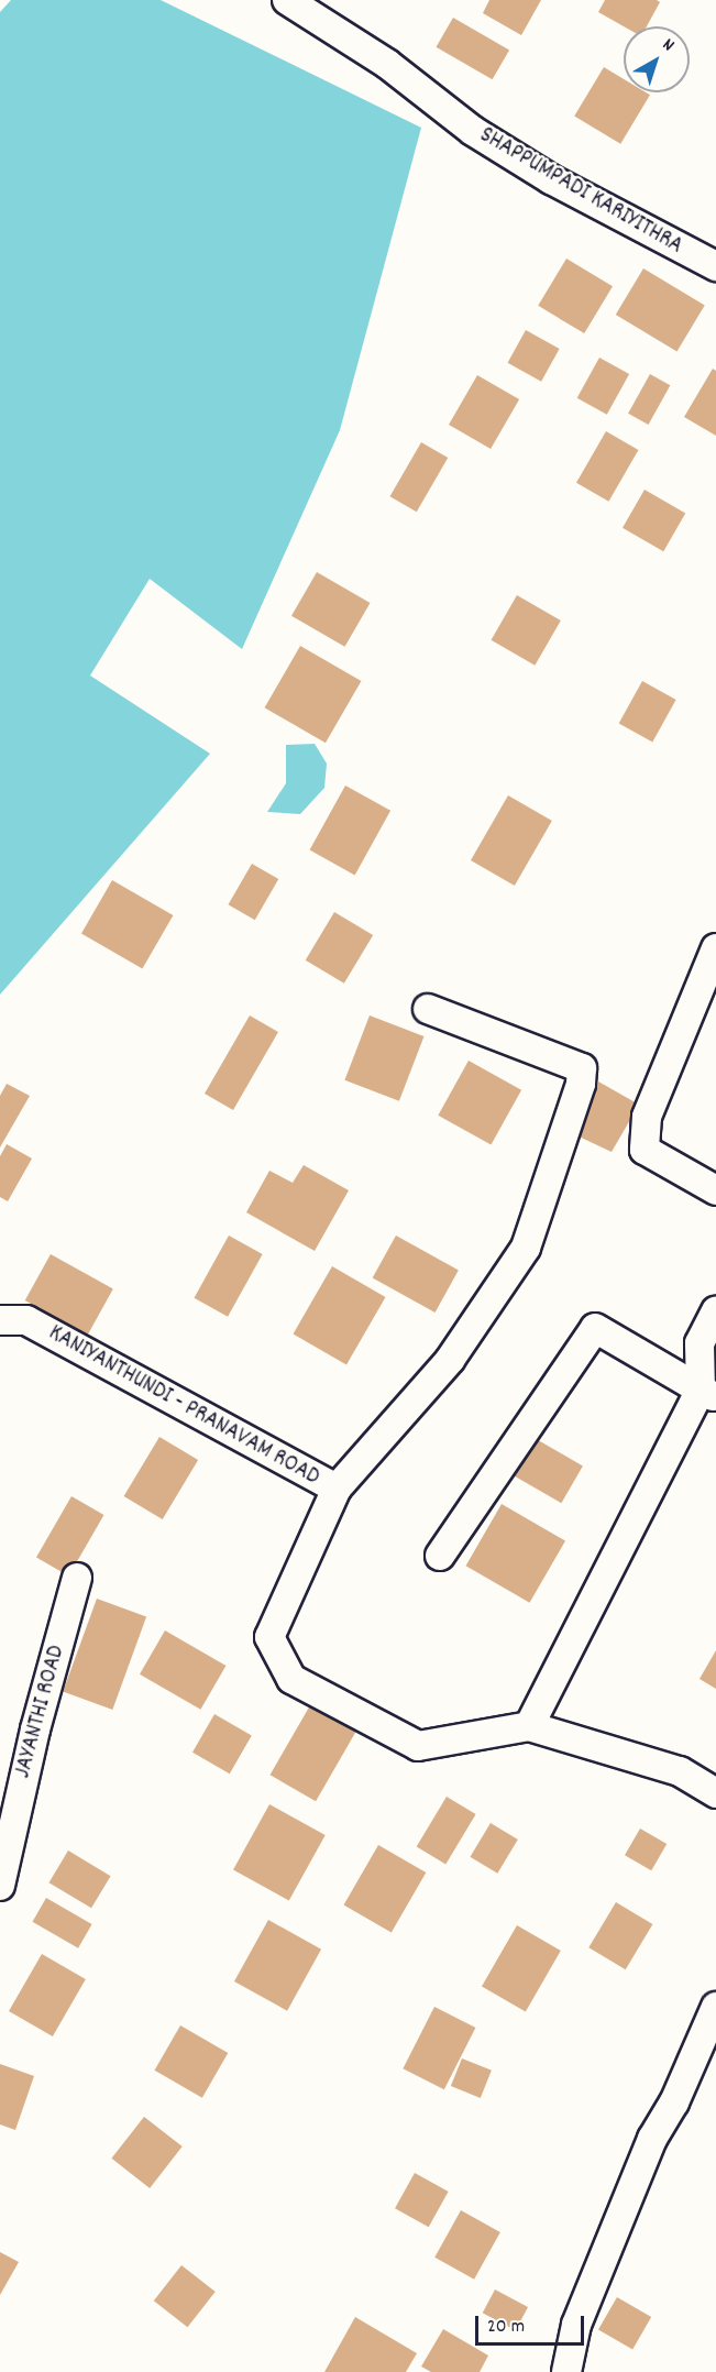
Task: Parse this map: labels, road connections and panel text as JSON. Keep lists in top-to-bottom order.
{
  "streets": {
    "street": ["SHAPPUMPADI KARIYITHRA", "KANIYANTHUNDI - PRANAVAM ROAD", "JAYANTHI ROAD"]
  },
  "scale_bar": "20 m",
  "north": "top right"
}
